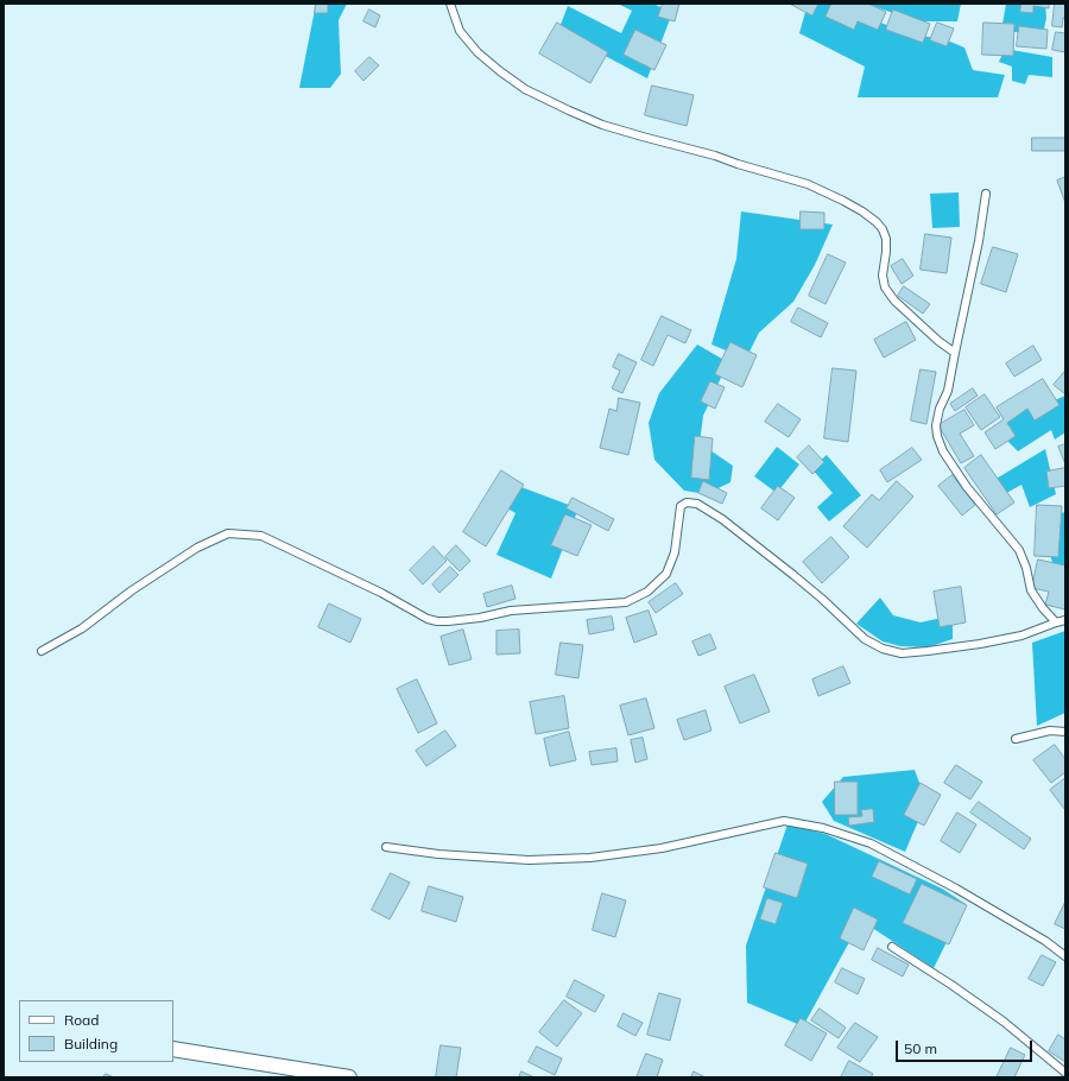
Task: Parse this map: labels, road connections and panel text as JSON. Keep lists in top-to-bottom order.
{
  "legend": ["Road", "Building"],
  "scale_bar": "50 m"
}
